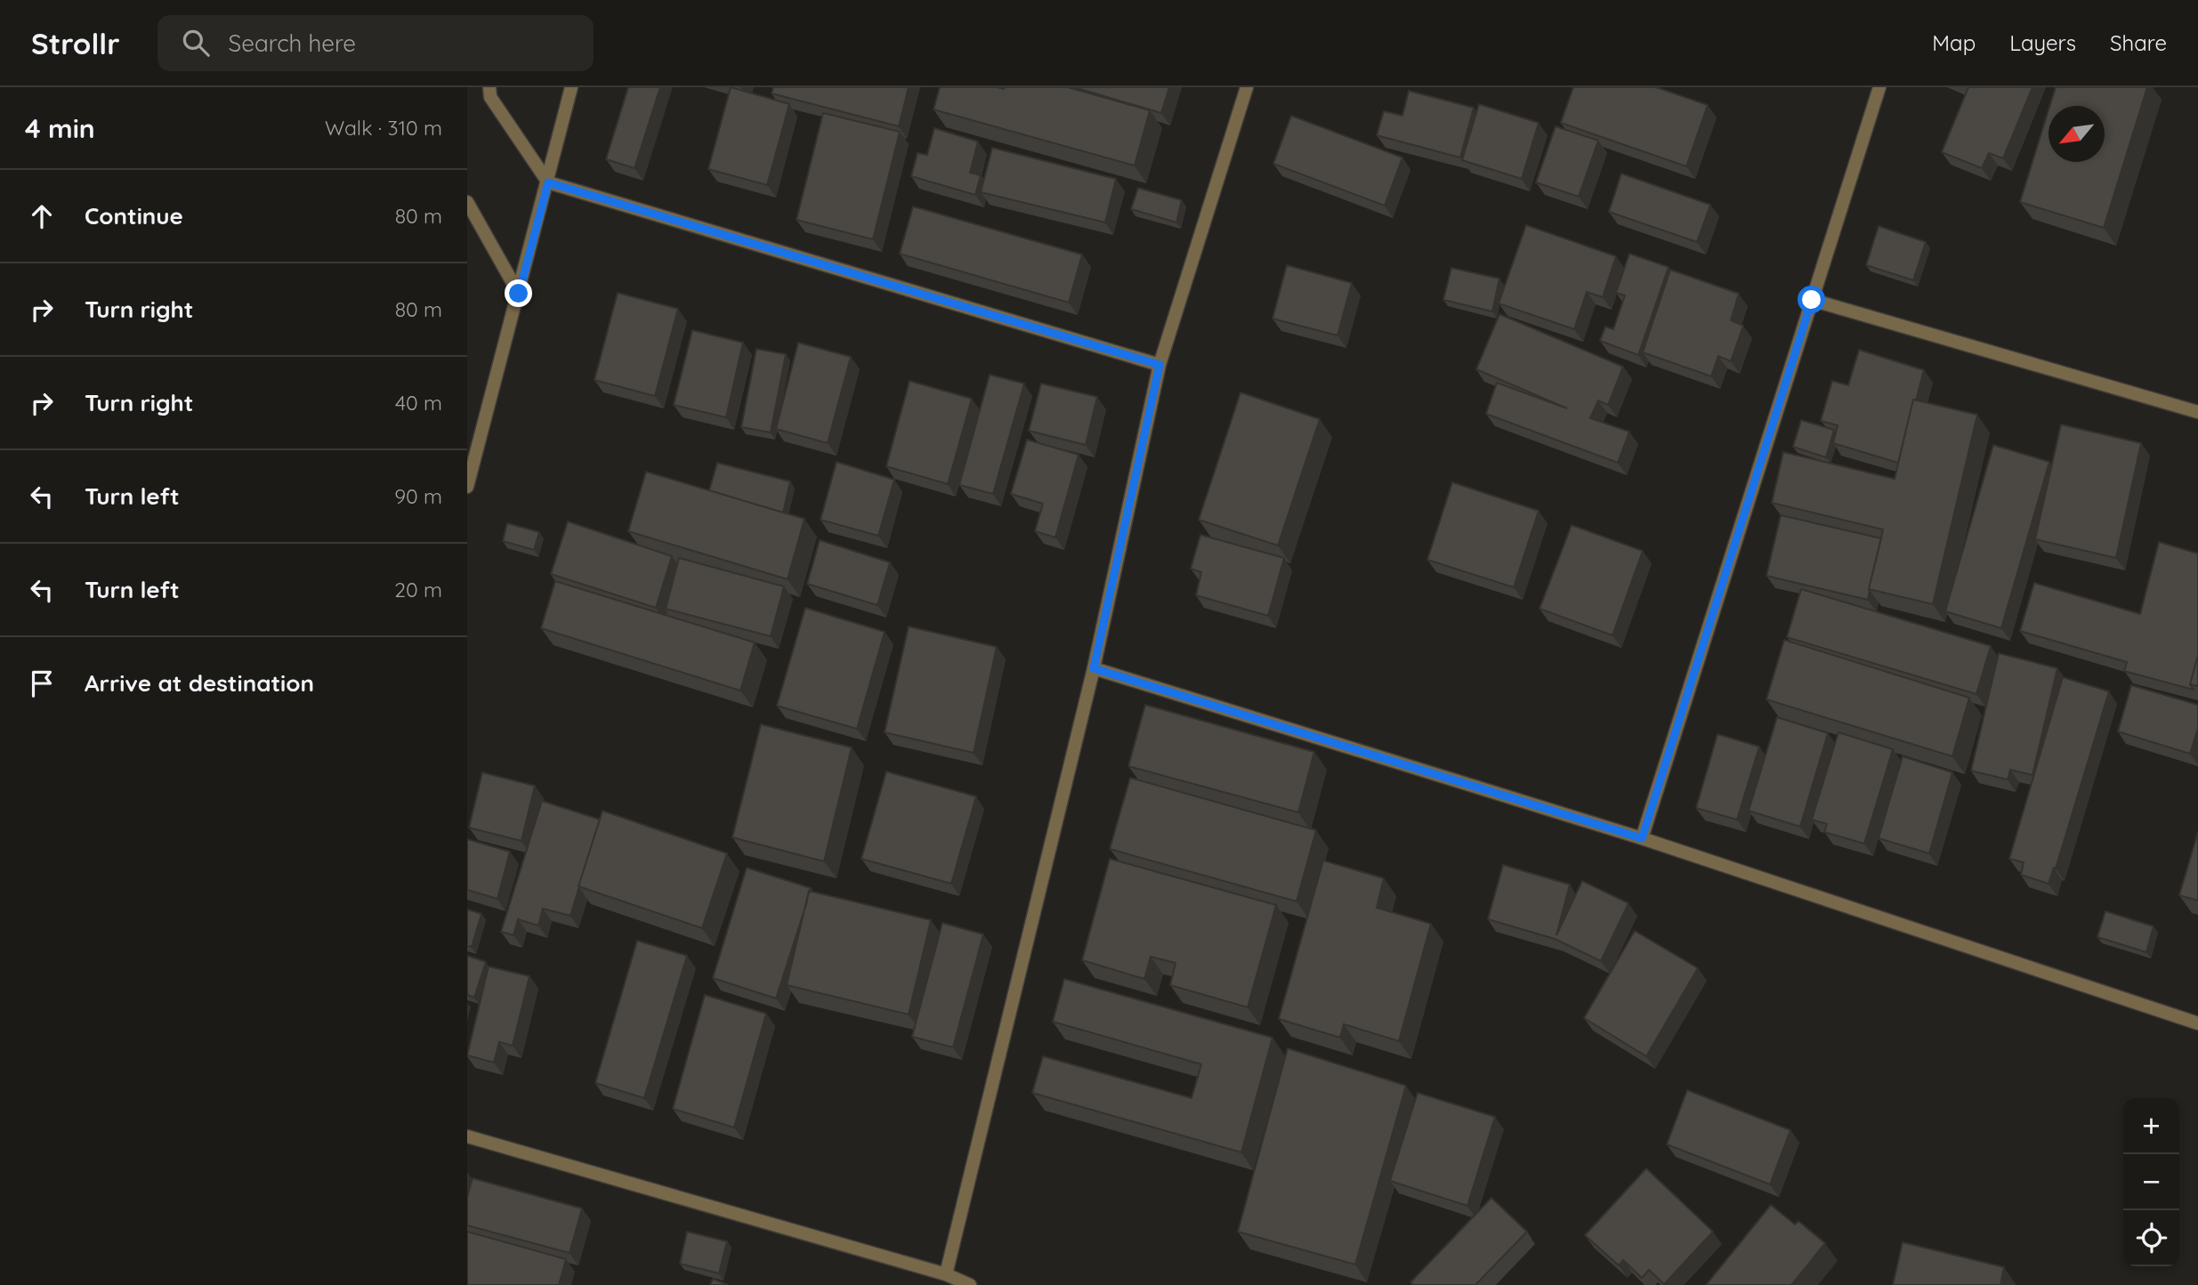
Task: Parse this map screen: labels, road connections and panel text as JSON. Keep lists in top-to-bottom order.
{
  "north": "bottom left",
  "page": {
    "header": "Strollr",
    "search": "Search here",
    "nav": ["Map", "Layers", "Share"],
    "heading": ["4 min", "Walk · 310 m"],
    "list": [
      ["Continue", "80 m"],
      ["Turn right", "80 m"],
      ["Turn right", "40 m"],
      ["Turn left", "90 m"],
      ["Turn left", "20 m"],
      "Arrive at destination"
    ],
    "map_buttons": ["+", "−"]
  }
}
